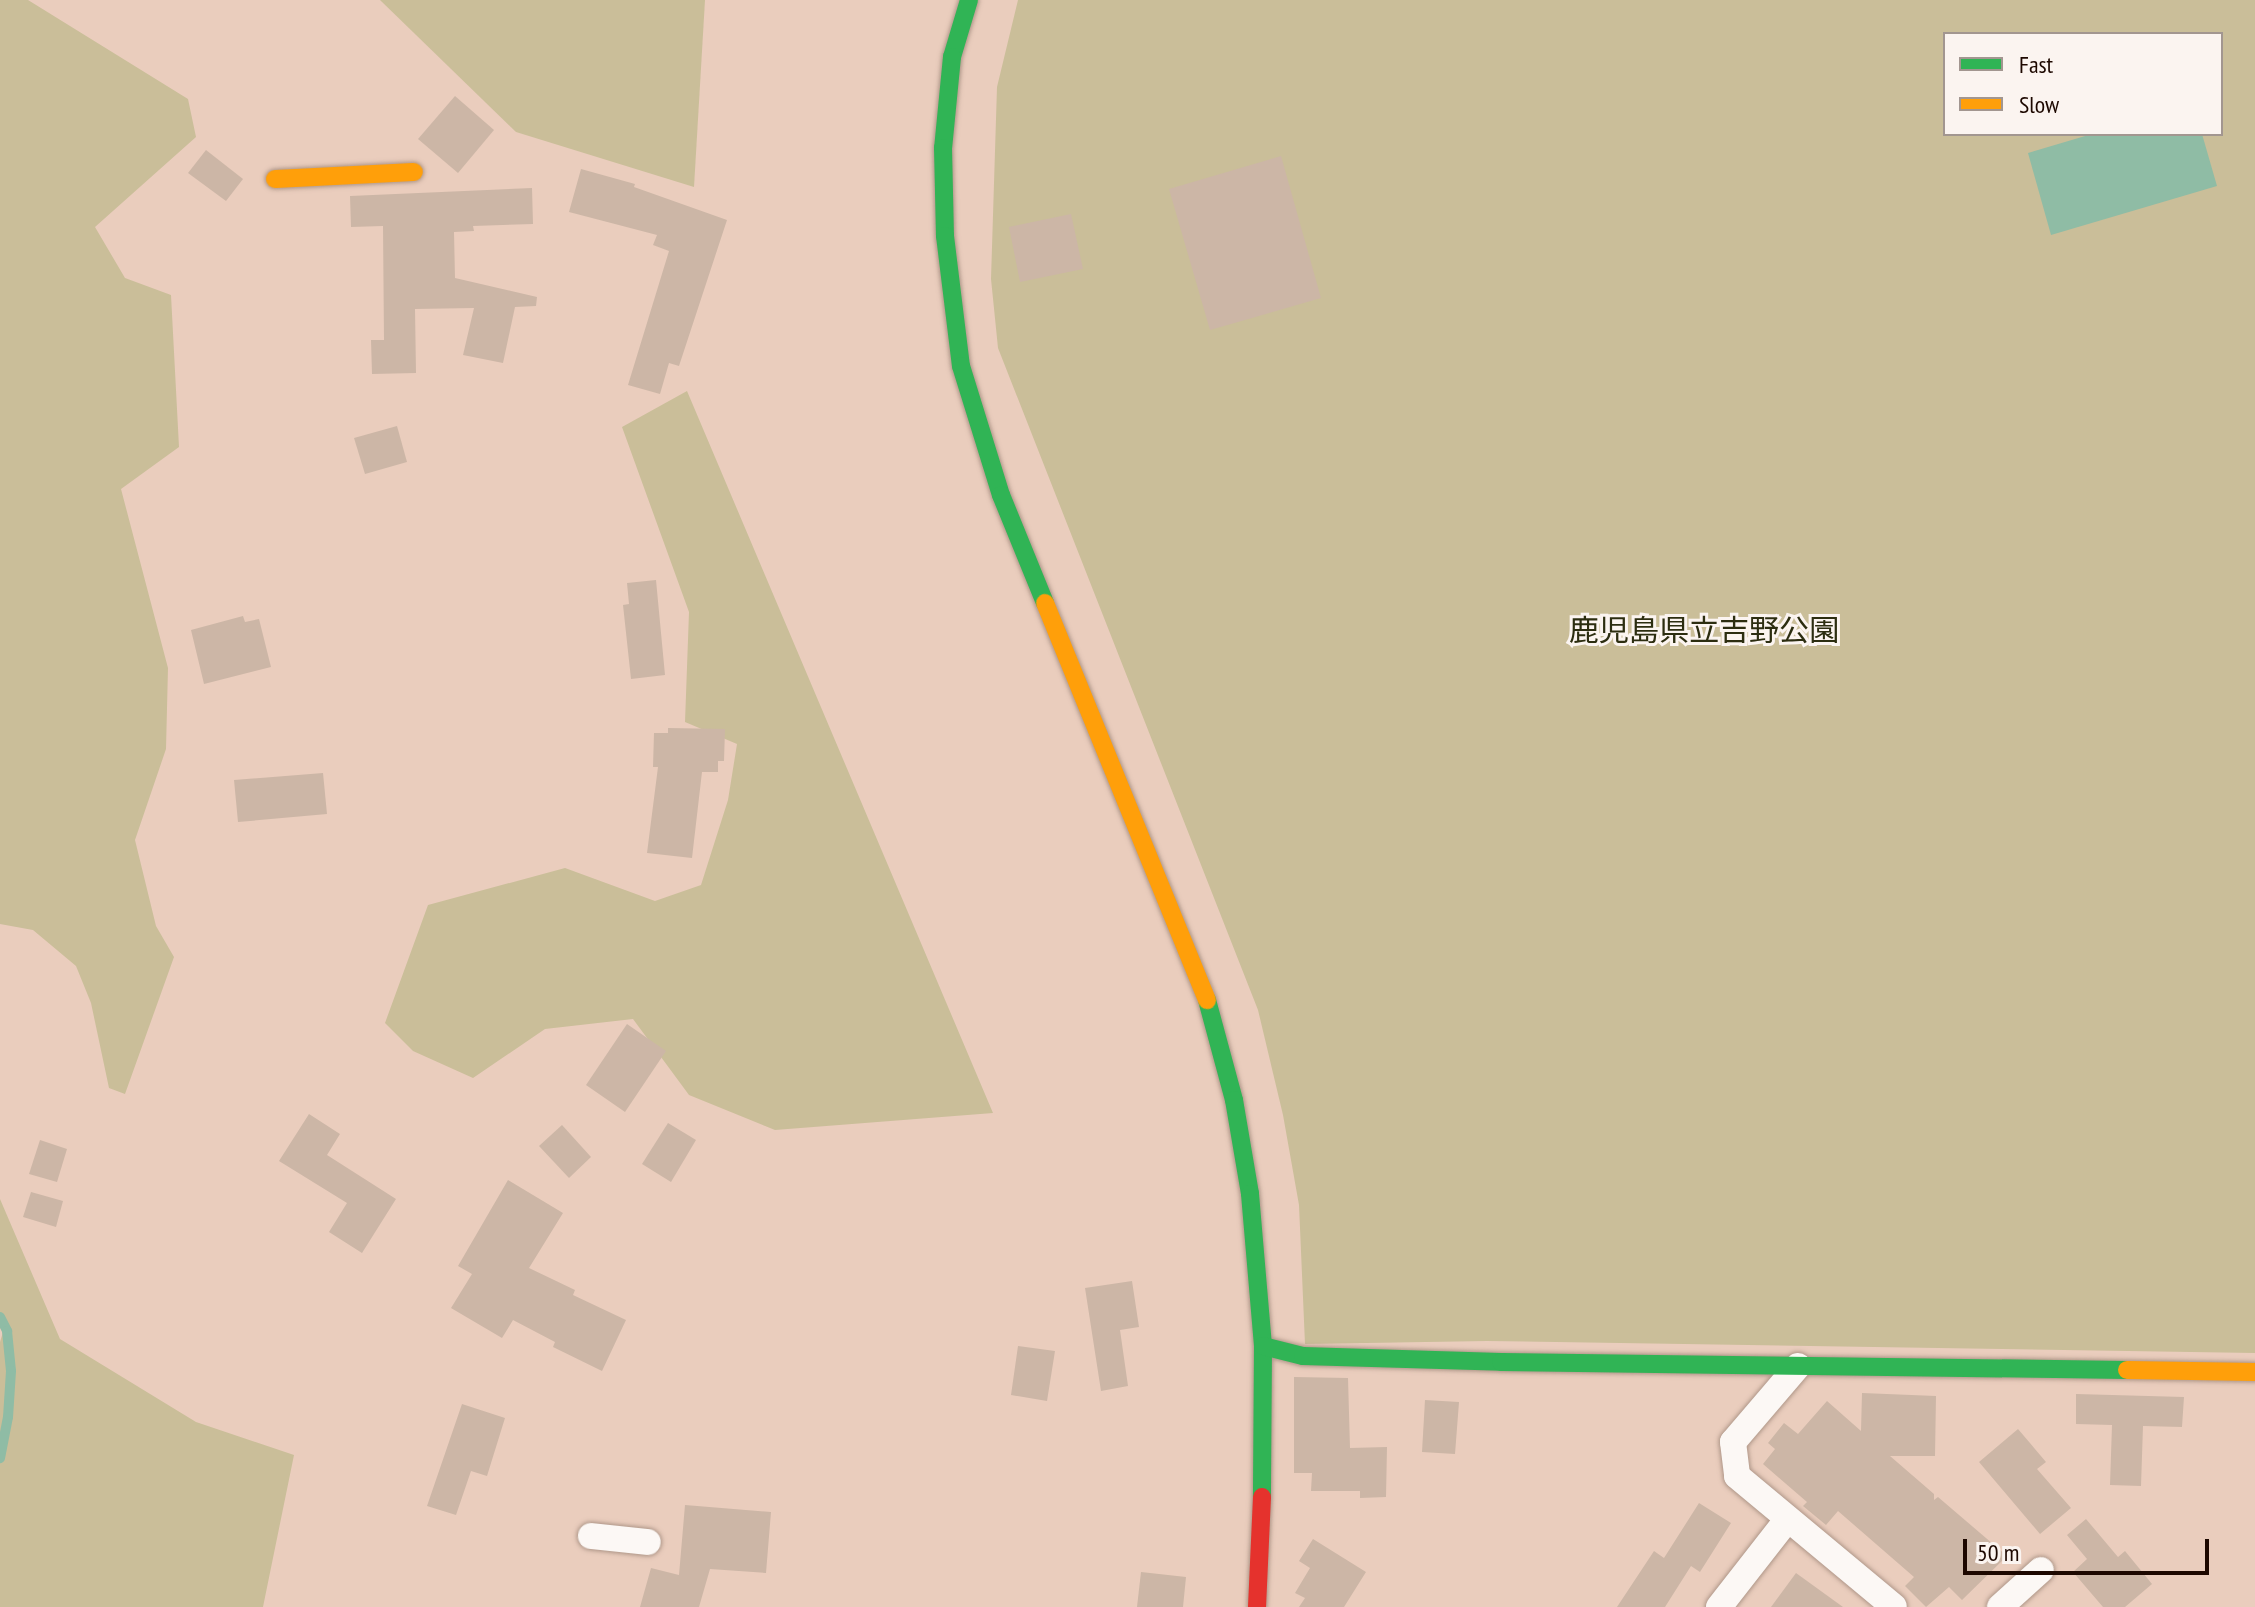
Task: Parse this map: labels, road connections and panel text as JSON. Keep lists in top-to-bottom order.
{
  "parks": ["鹿児島県立吉野公園"],
  "legend": ["Fast", "Slow"],
  "scale_bar": "50 m"
}
